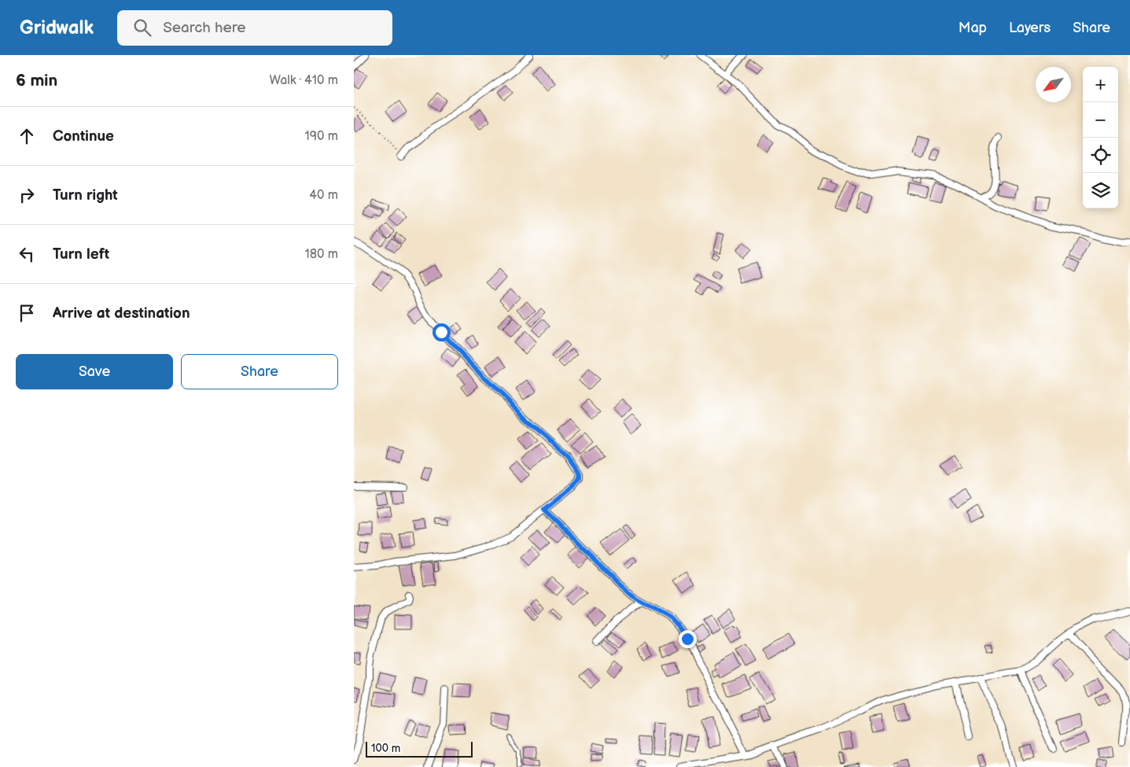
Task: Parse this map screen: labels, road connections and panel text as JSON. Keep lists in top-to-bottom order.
{
  "scale_bar": "100 m",
  "north": "bottom left",
  "page": {
    "header": "Gridwalk",
    "search": "Search here",
    "nav": ["Map", "Layers", "Share"],
    "heading": ["6 min", "Walk · 410 m"],
    "map_buttons": ["+", "−"],
    "list": [
      ["Continue", "190 m"],
      ["Turn right", "40 m"],
      ["Turn left", "180 m"],
      "Arrive at destination"
    ],
    "buttons": ["Save", "Share"],
    "scale": "100 m"
  }
}
